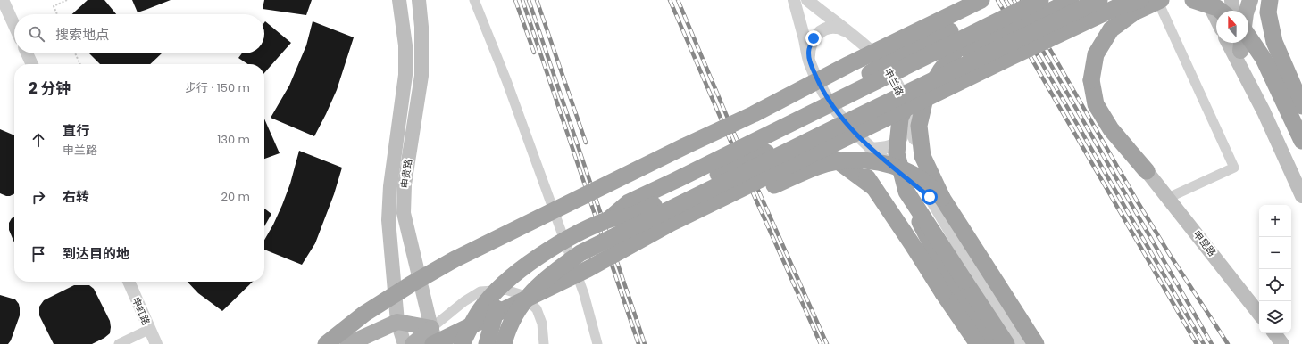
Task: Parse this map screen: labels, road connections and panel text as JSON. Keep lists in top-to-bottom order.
{
  "streets": {
    "main road": ["申贵路", "申昆路"],
    "street": ["申兰路", "申虹路"]
  },
  "north": "top",
  "page": {
    "search": "搜索地点",
    "heading": ["2 分钟", "步行 · 150 m"],
    "list": [
      ["直行", "申兰路", "130 m"],
      ["右转", "20 m"],
      "到达目的地"
    ],
    "map_buttons": ["+", "−"]
  }
}
